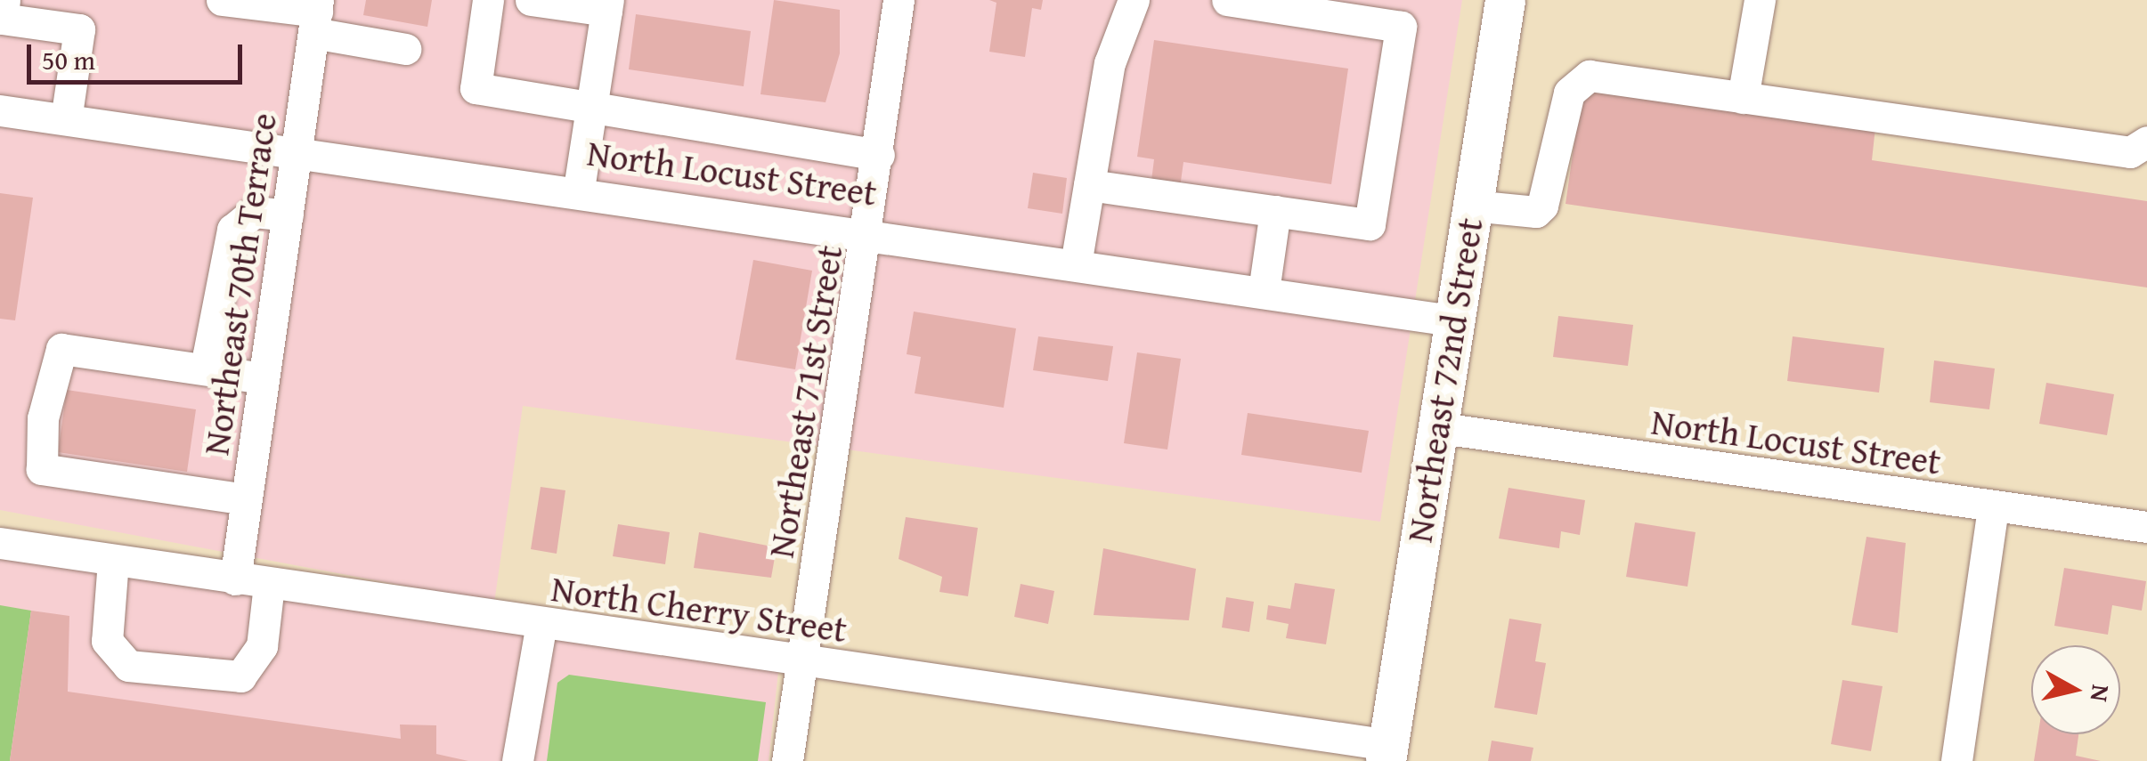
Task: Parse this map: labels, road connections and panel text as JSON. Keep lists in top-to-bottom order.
{
  "streets": {
    "main road": ["Northeast 72nd Street"],
    "street": [
      "North Locust Street",
      "Northeast 70th Terrace",
      "Northeast 71st Street",
      "North Cherry Street"
    ]
  },
  "crossings": [
    ["North Locust Street", "Northeast 70th Terrace"],
    ["North Locust Street", "Northeast 72nd Street"],
    ["North Locust Street", "Northeast 71st Street"],
    ["Northeast 70th Terrace", "North Cherry Street"],
    ["Northeast 72nd Street", "North Cherry Street"],
    ["Northeast 71st Street", "North Cherry Street"]
  ],
  "scale_bar": "50 m",
  "north": "right"
}
